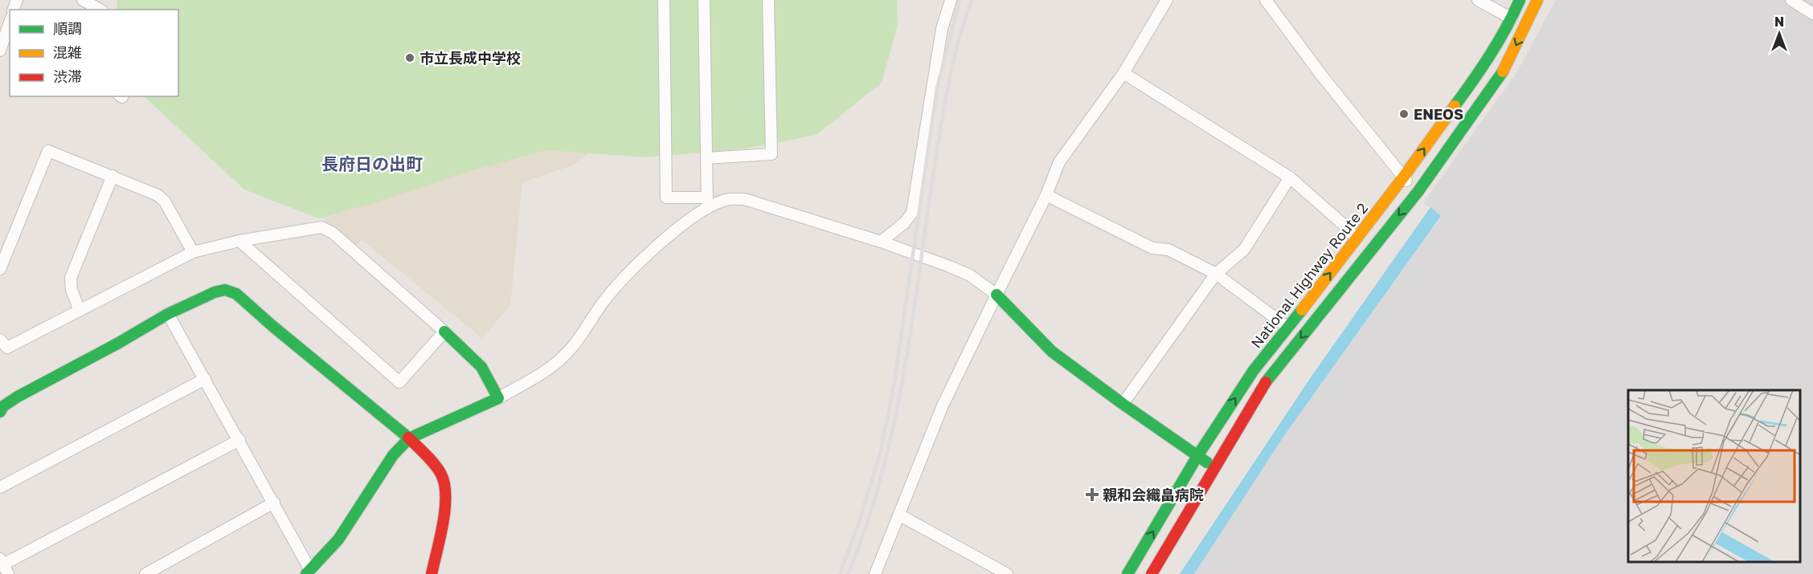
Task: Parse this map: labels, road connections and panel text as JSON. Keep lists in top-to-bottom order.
{
  "streets": {
    "main road": ["National Highway Route 2"]
  },
  "districts": ["長府日の出町"],
  "places": {
    "other": ["市立長成中学校", "ENEOS"],
    "health": ["親和会織畠病院"]
  },
  "legend": ["順調", "混雑", "渋滞"],
  "north": "top"
}
